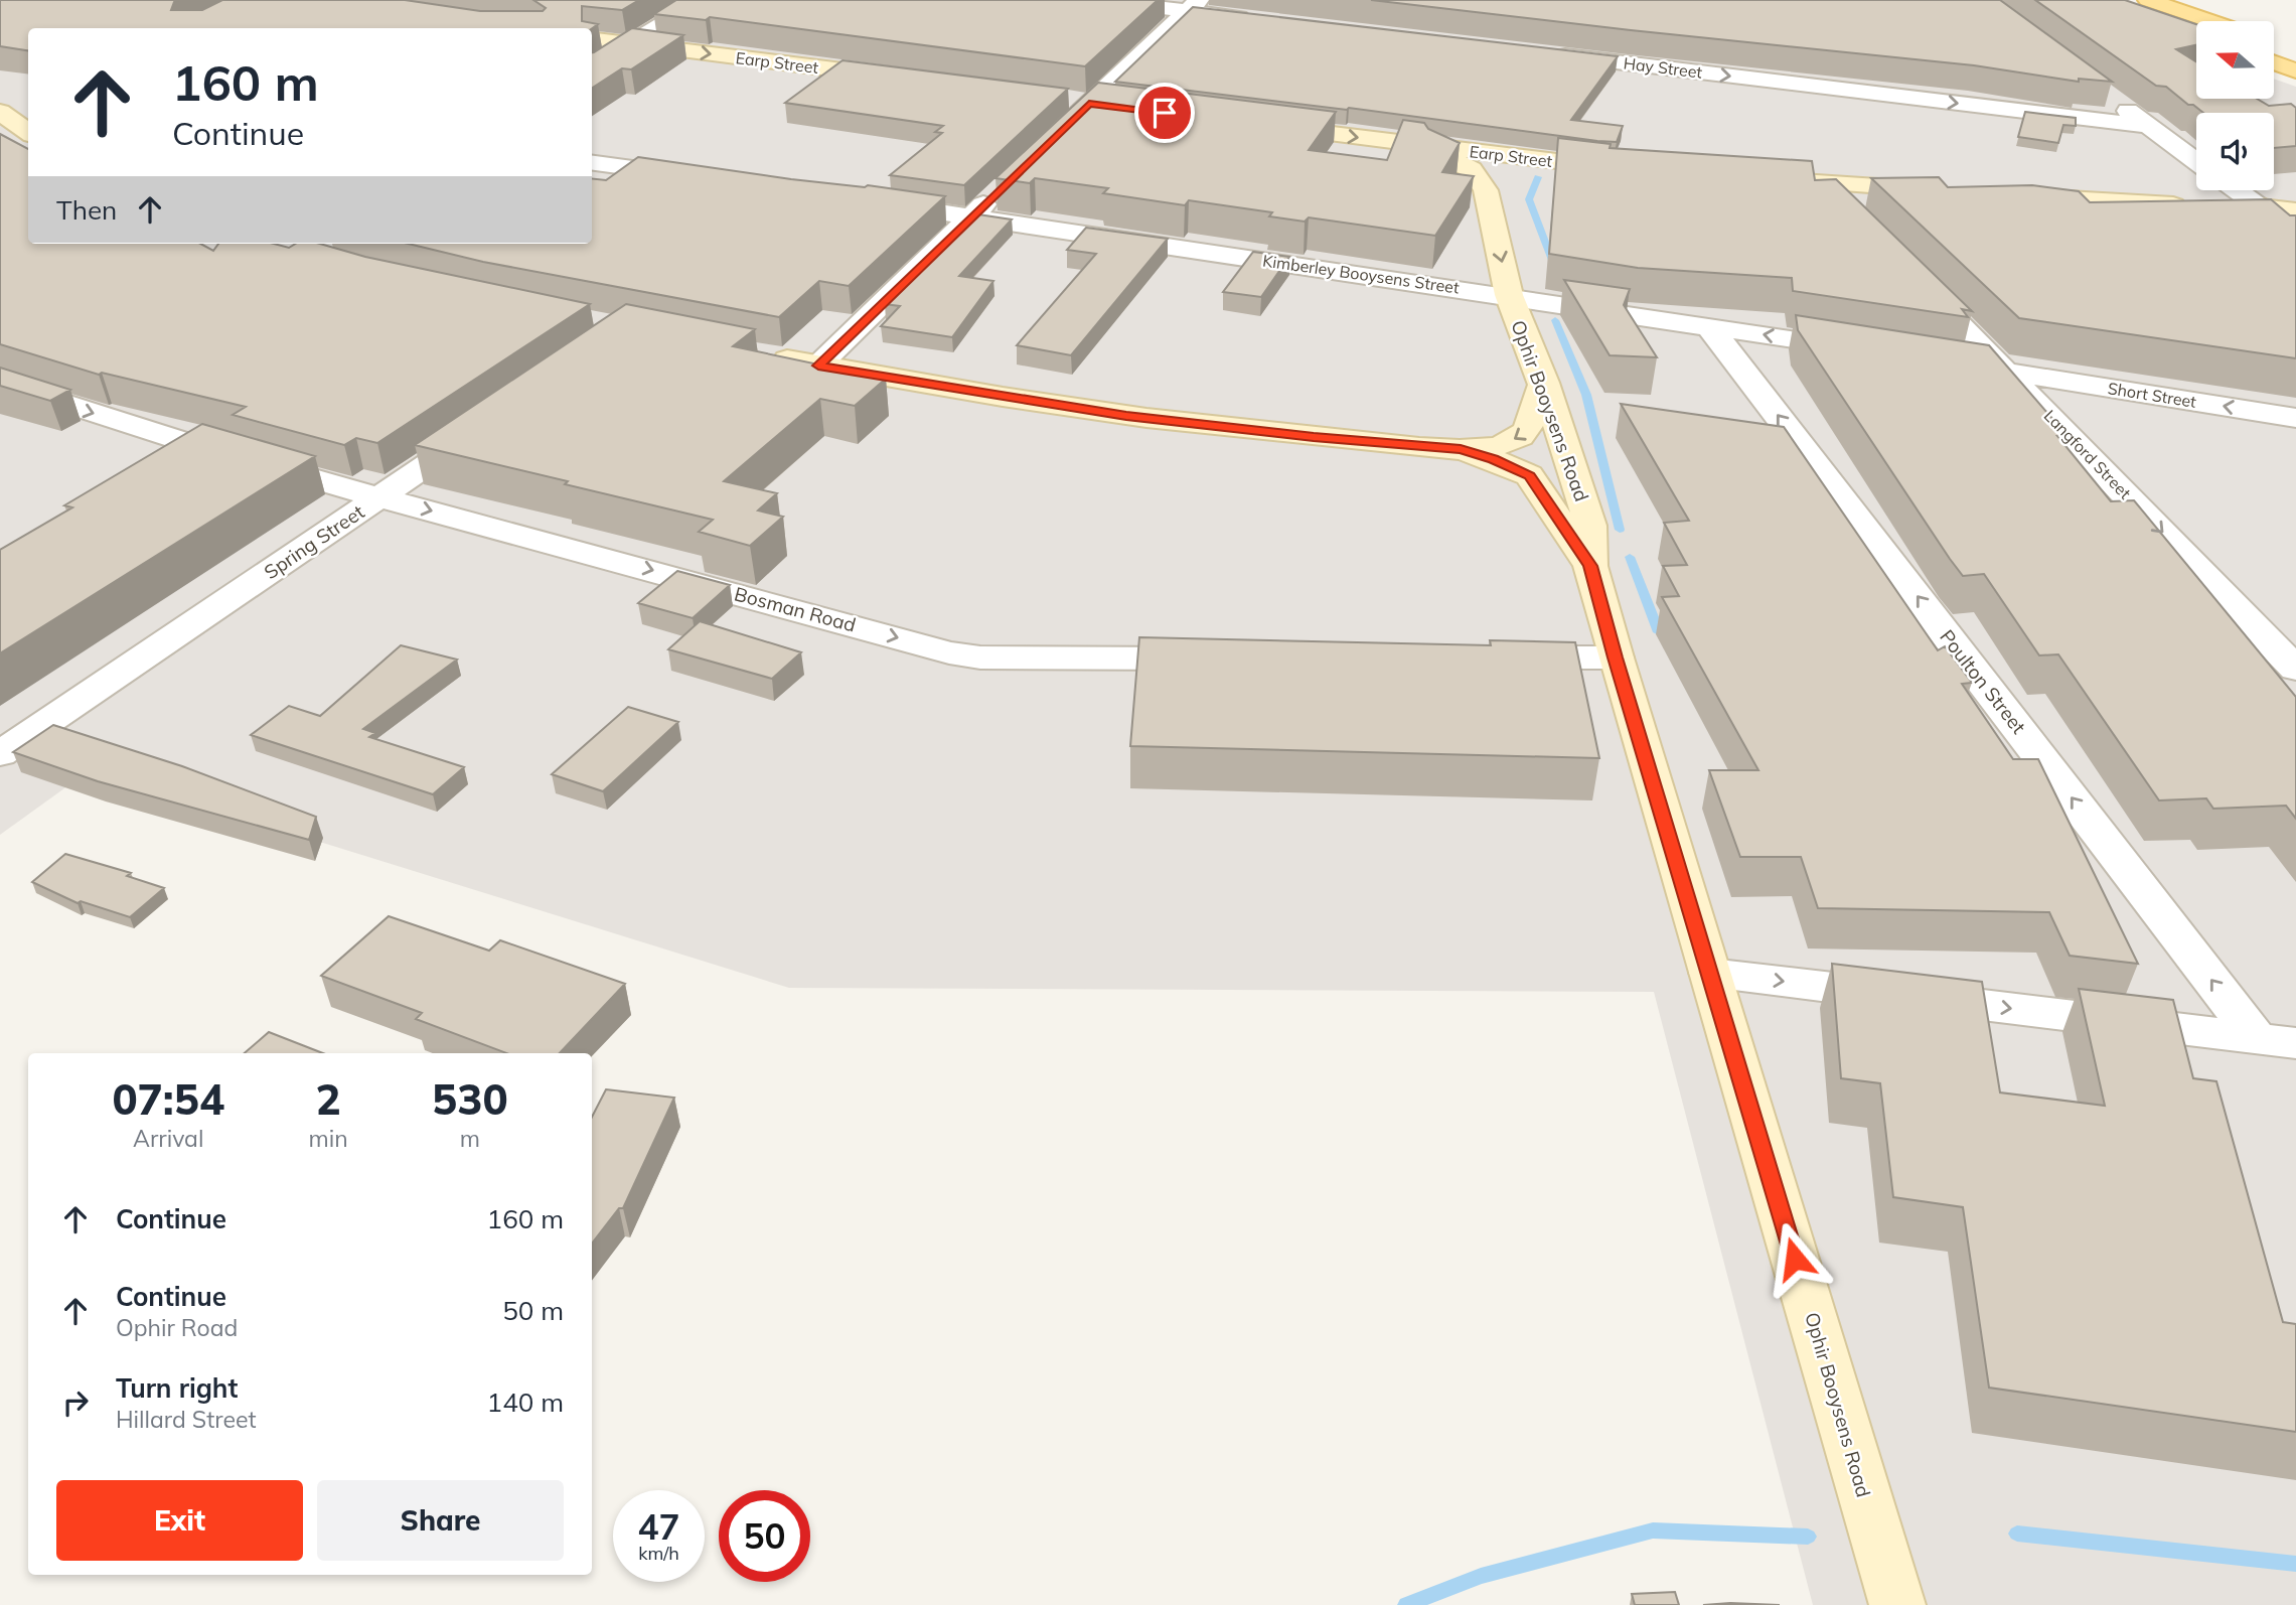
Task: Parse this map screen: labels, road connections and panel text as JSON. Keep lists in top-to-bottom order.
{
  "streets": {
    "main road": ["Earp Street", "Ophir Booysens Road"],
    "street": [
      "Hay Street",
      "Kimberley Booysens Street",
      "Short Street",
      "Langford Street",
      "Spring Street",
      "Bosman Road",
      "Poulton Street"
    ]
  },
  "crossings": [
    ["Kimberley Booysens Street", "Ophir Booysens Road"],
    ["Kimberley Booysens Street", "Poulton Street"],
    ["Short Street", "Langford Street"],
    ["Spring Street", "Bosman Road"]
  ],
  "one_way": [
    "Hay Street",
    "Short Street",
    "Langford Street",
    "Bosman Road",
    "Poulton Street"
  ],
  "north": "left",
  "page": {
    "turn": ["160 m", "Continue"],
    "then": "Then",
    "eta": [
      "07:54",
      "Arrival",
      "2",
      "min",
      "530",
      "m"
    ],
    "list": [
      {
        "name": "Continue",
        "value": "160 m"
      },
      {
        "name": "Continue",
        "note": "Ophir Road",
        "value": "50 m"
      },
      {
        "name": "Turn right",
        "note": "Hillard Street",
        "value": "140 m"
      }
    ],
    "buttons": ["Exit", "Share"],
    "speed": "47 km/h",
    "limit": "50"
  }
}
